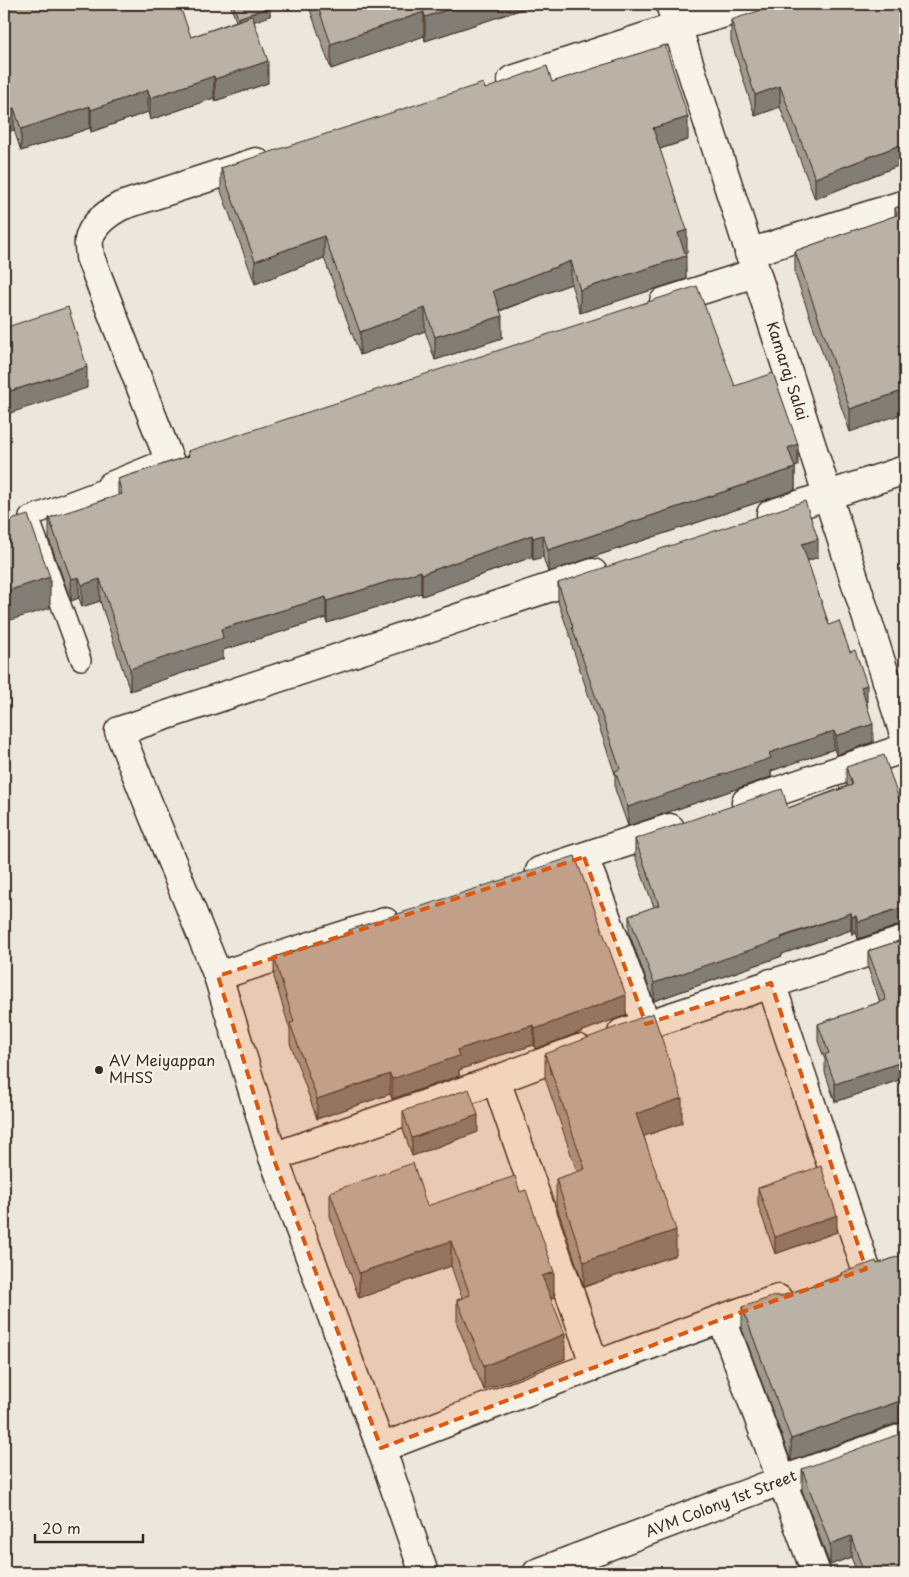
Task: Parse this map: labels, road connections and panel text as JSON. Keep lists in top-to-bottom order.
{
  "streets": {
    "street": ["Kamaraj Salai", "AVM Colony 1st Street"]
  },
  "places": ["AV Meiyappan MHSS"],
  "scale_bar": "20 m"
}
